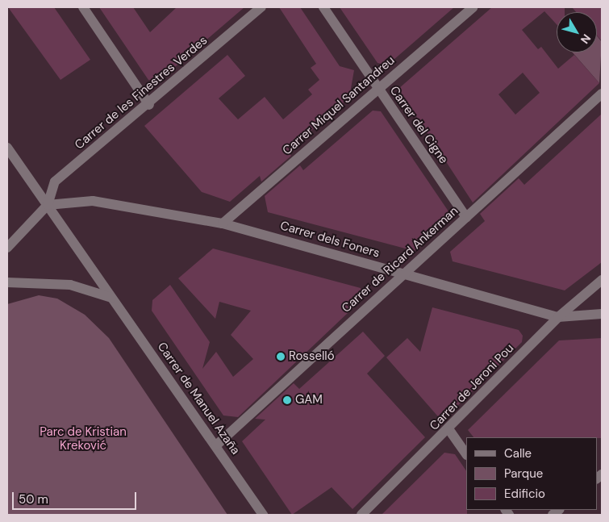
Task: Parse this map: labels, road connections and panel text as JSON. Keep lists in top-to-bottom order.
{
  "streets": {
    "street": [
      "Carrer de les Finestres Verdes",
      "Carrer Miquel Santandreu",
      "Carrer del Cigne",
      "Carrer dels Foners",
      "Carrer de Ricard Ankerman",
      "Carrer de Jeroni Pou",
      "Carrer de Manuel Azaña"
    ]
  },
  "crossings": [
    ["Carrer de les Finestres Verdes", "Carrer dels Foners"],
    ["Carrer de les Finestres Verdes", "Carrer de Manuel Azaña"],
    ["Carrer Miquel Santandreu", "Carrer del Cigne"],
    ["Carrer Miquel Santandreu", "Carrer dels Foners"],
    ["Carrer del Cigne", "Carrer de Ricard Ankerman"],
    ["Carrer dels Foners", "Carrer de Ricard Ankerman"],
    ["Carrer dels Foners", "Carrer de Jeroni Pou"],
    ["Carrer dels Foners", "Carrer de Manuel Azaña"],
    ["Carrer de Ricard Ankerman", "Carrer de Manuel Azaña"]
  ],
  "parks": ["Parc de Kristian Kreković"],
  "places": ["Rosselló", "GAM"],
  "legend": ["Calle", "Parque", "Edificio"],
  "scale_bar": "50 m",
  "north": "bottom right"
}
